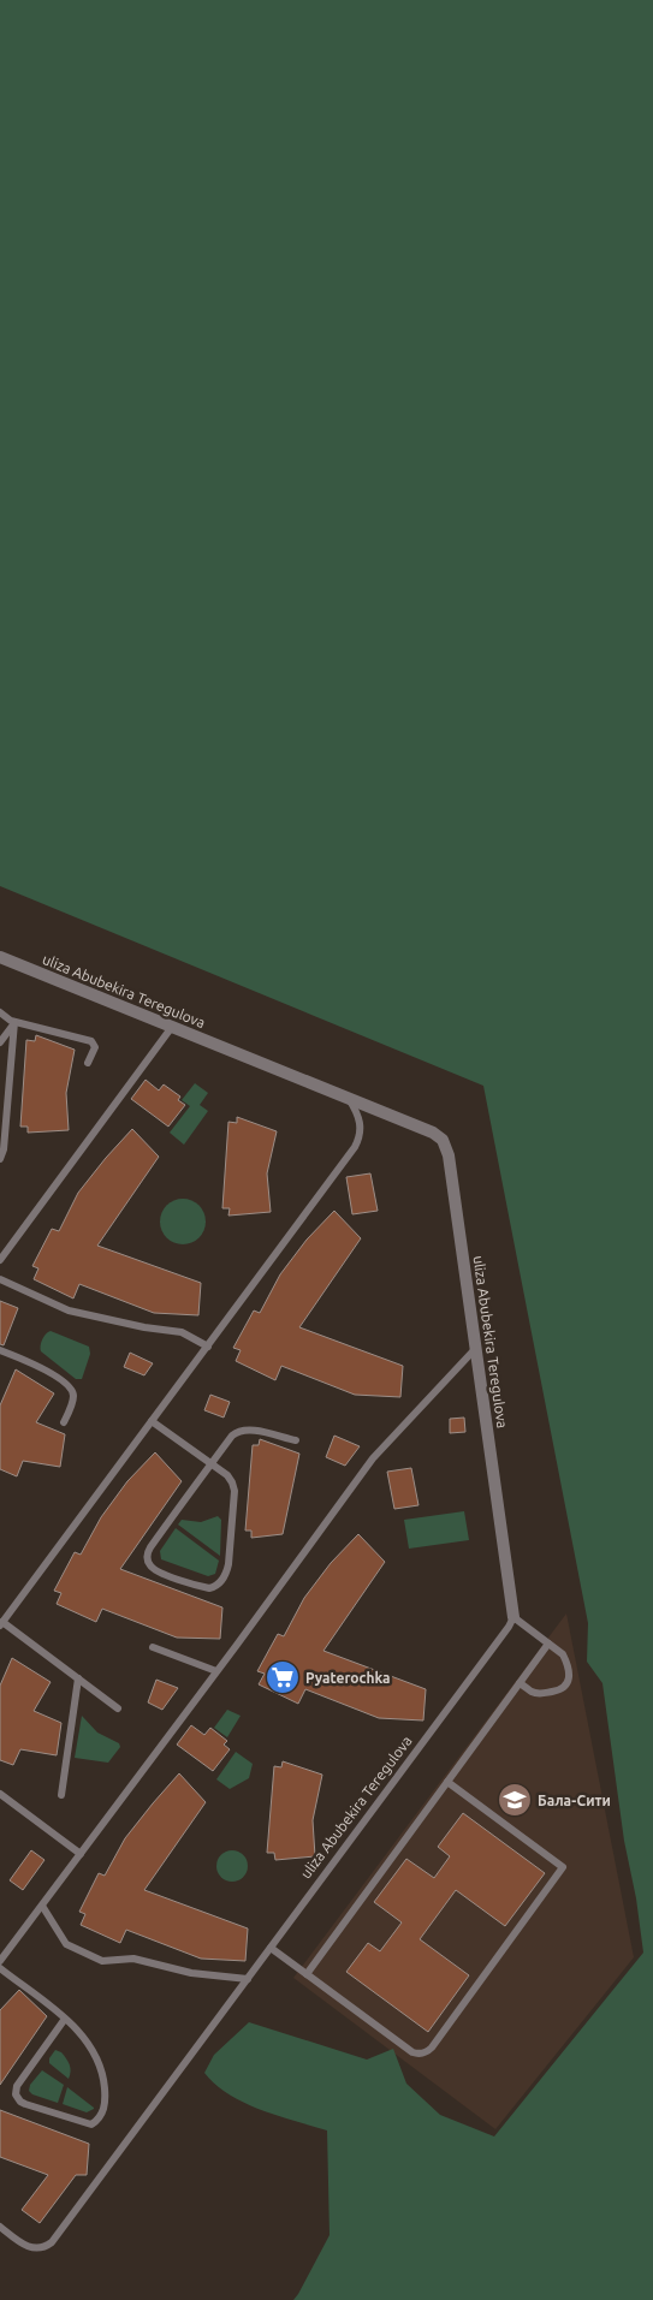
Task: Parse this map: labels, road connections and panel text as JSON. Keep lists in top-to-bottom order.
{
  "streets": {
    "street": ["uliza Abubekira Teregulova"]
  },
  "places": {
    "supermarket": ["Pyaterochka"],
    "school or university": ["Бала-Сити"]
  }
}
